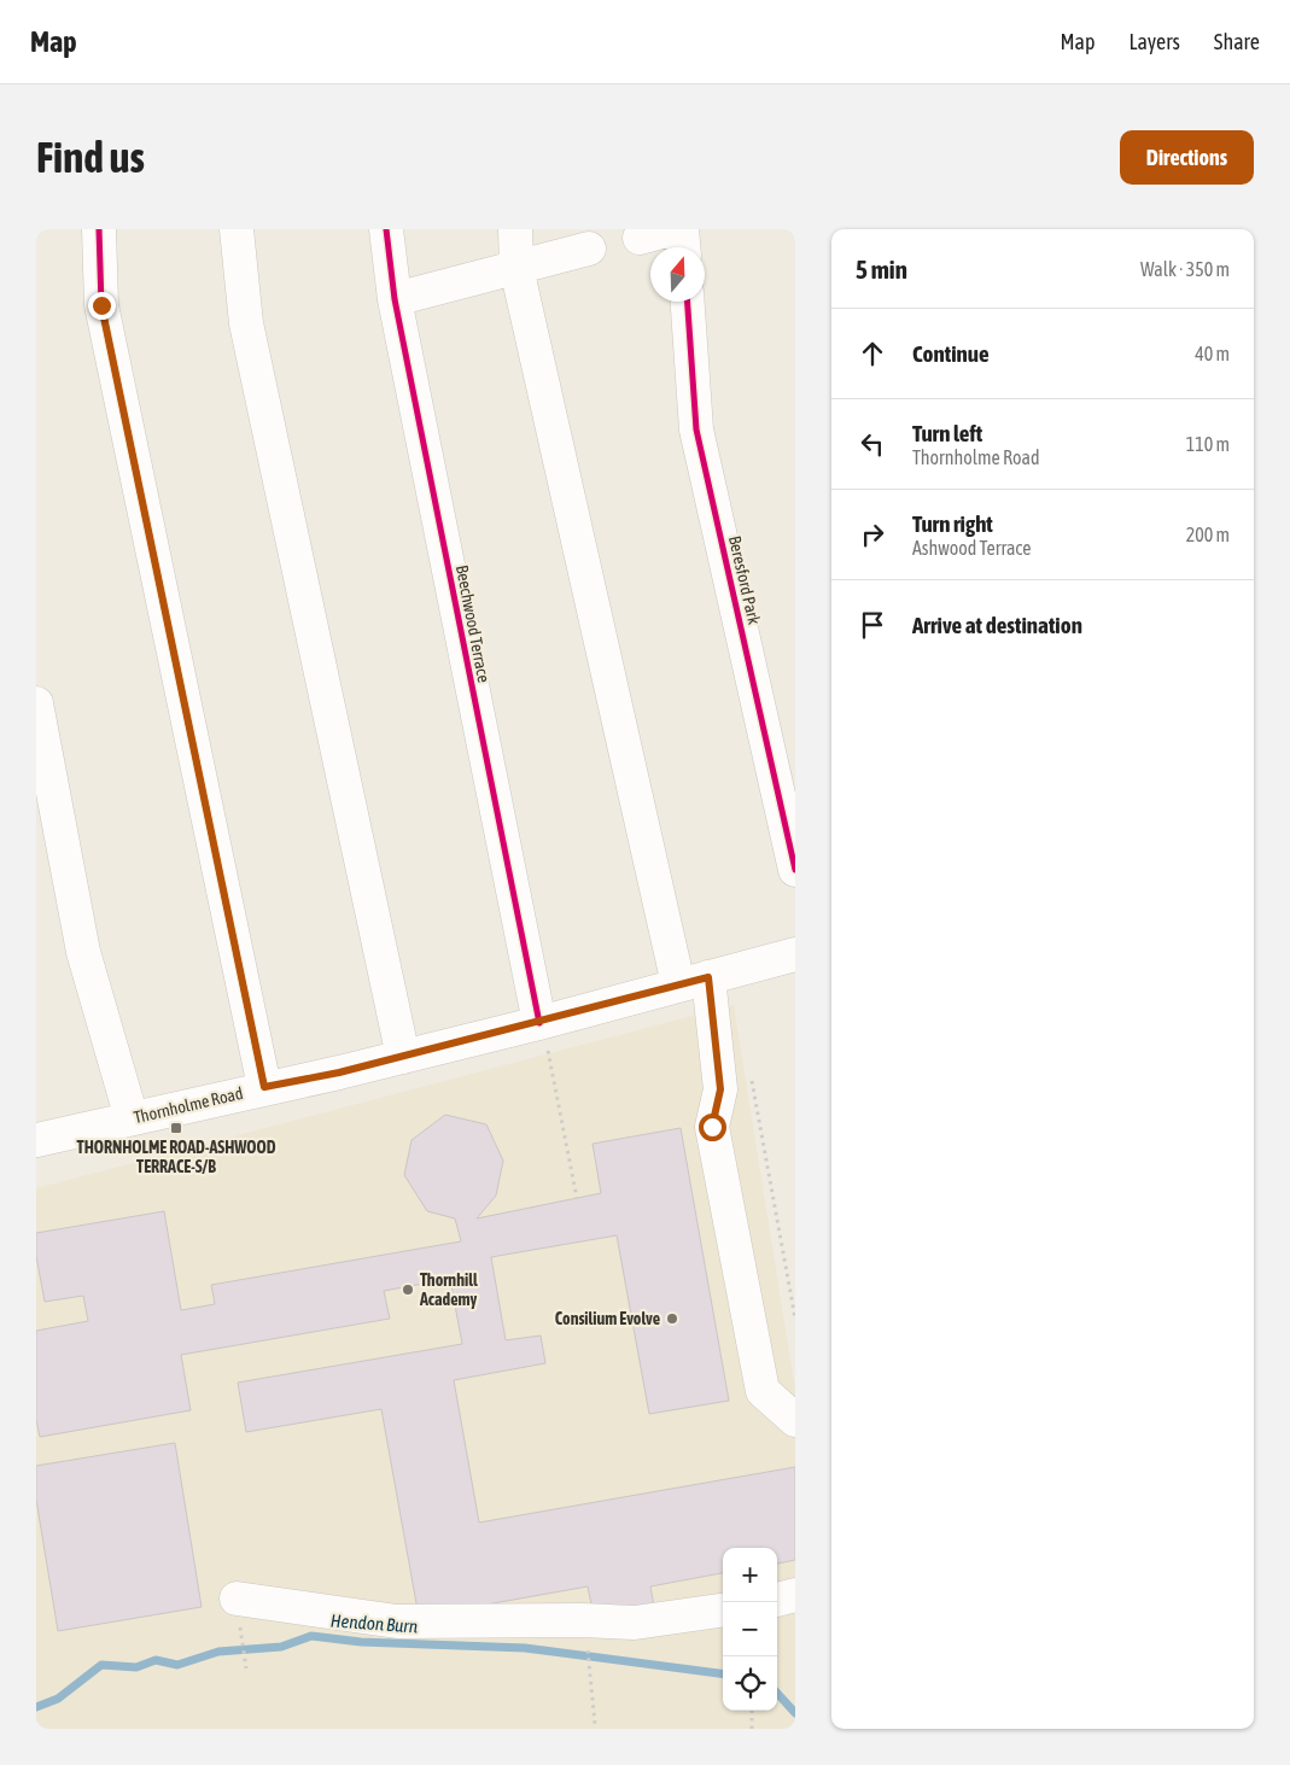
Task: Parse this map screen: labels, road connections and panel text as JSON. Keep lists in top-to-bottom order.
{
  "streets": {
    "street": ["Beresford Park", "Beechwood Terrace", "Thornholme Road"]
  },
  "crossings": [
    ["Beechwood Terrace", "Thornholme Road"]
  ],
  "water": ["Hendon Burn"],
  "places": {
    "transit": ["THORNHOLME ROAD-ASHWOOD TERRACE-S/B"],
    "other": ["Thornhill Academy", "Consilium Evolve"]
  },
  "north": "top",
  "page": {
    "header": "Map",
    "nav": ["Map", "Layers", "Share"],
    "buttons": "Directions",
    "title": "Find us",
    "heading": ["5 min", "Walk · 350 m"],
    "list": [
      ["Continue", "40 m"],
      ["Turn left", "Thornholme Road", "110 m"],
      ["Turn right", "Ashwood Terrace", "200 m"],
      "Arrive at destination"
    ],
    "map_buttons": ["+", "−"]
  }
}
